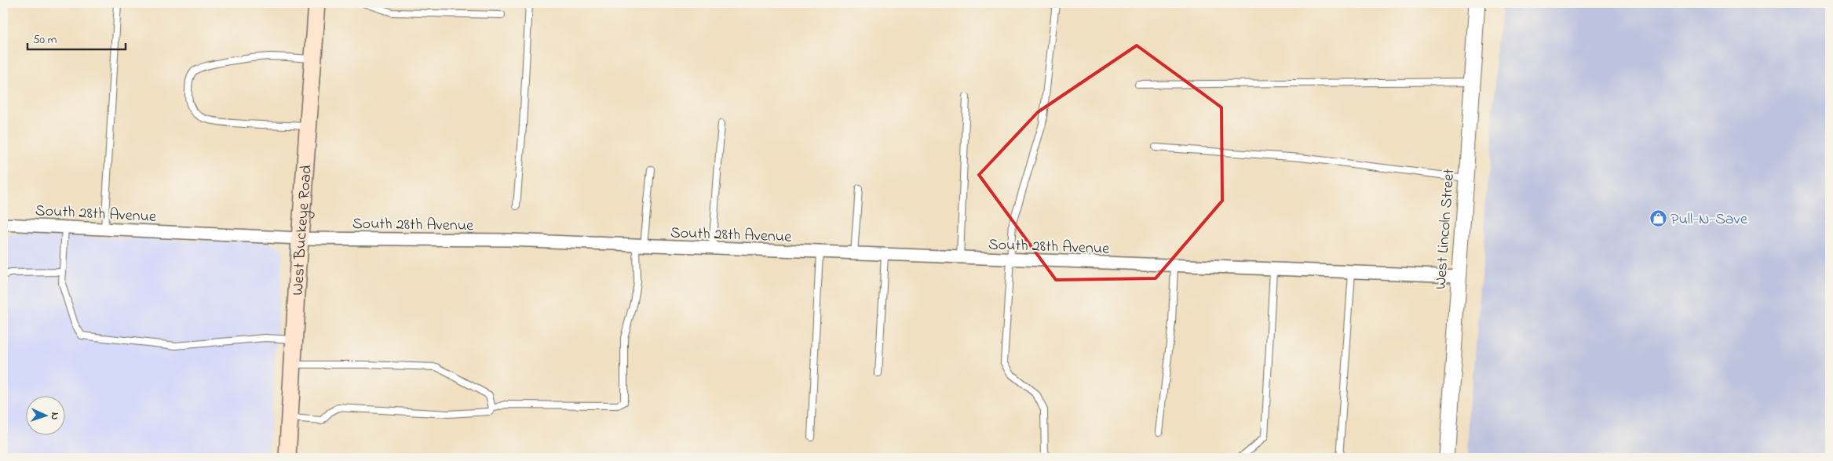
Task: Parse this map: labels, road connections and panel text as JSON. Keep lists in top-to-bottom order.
{
  "streets": {
    "main road": ["West Buckeye Road"],
    "street": ["South 28th Avenue", "West Lincoln Street"]
  },
  "crossings": [
    ["South 28th Avenue", "West Lincoln Street"],
    ["South 28th Avenue", "West Buckeye Road"]
  ],
  "places": {
    "shop": ["Pull-N-Save"]
  },
  "scale_bar": "50 m",
  "north": "right"
}
